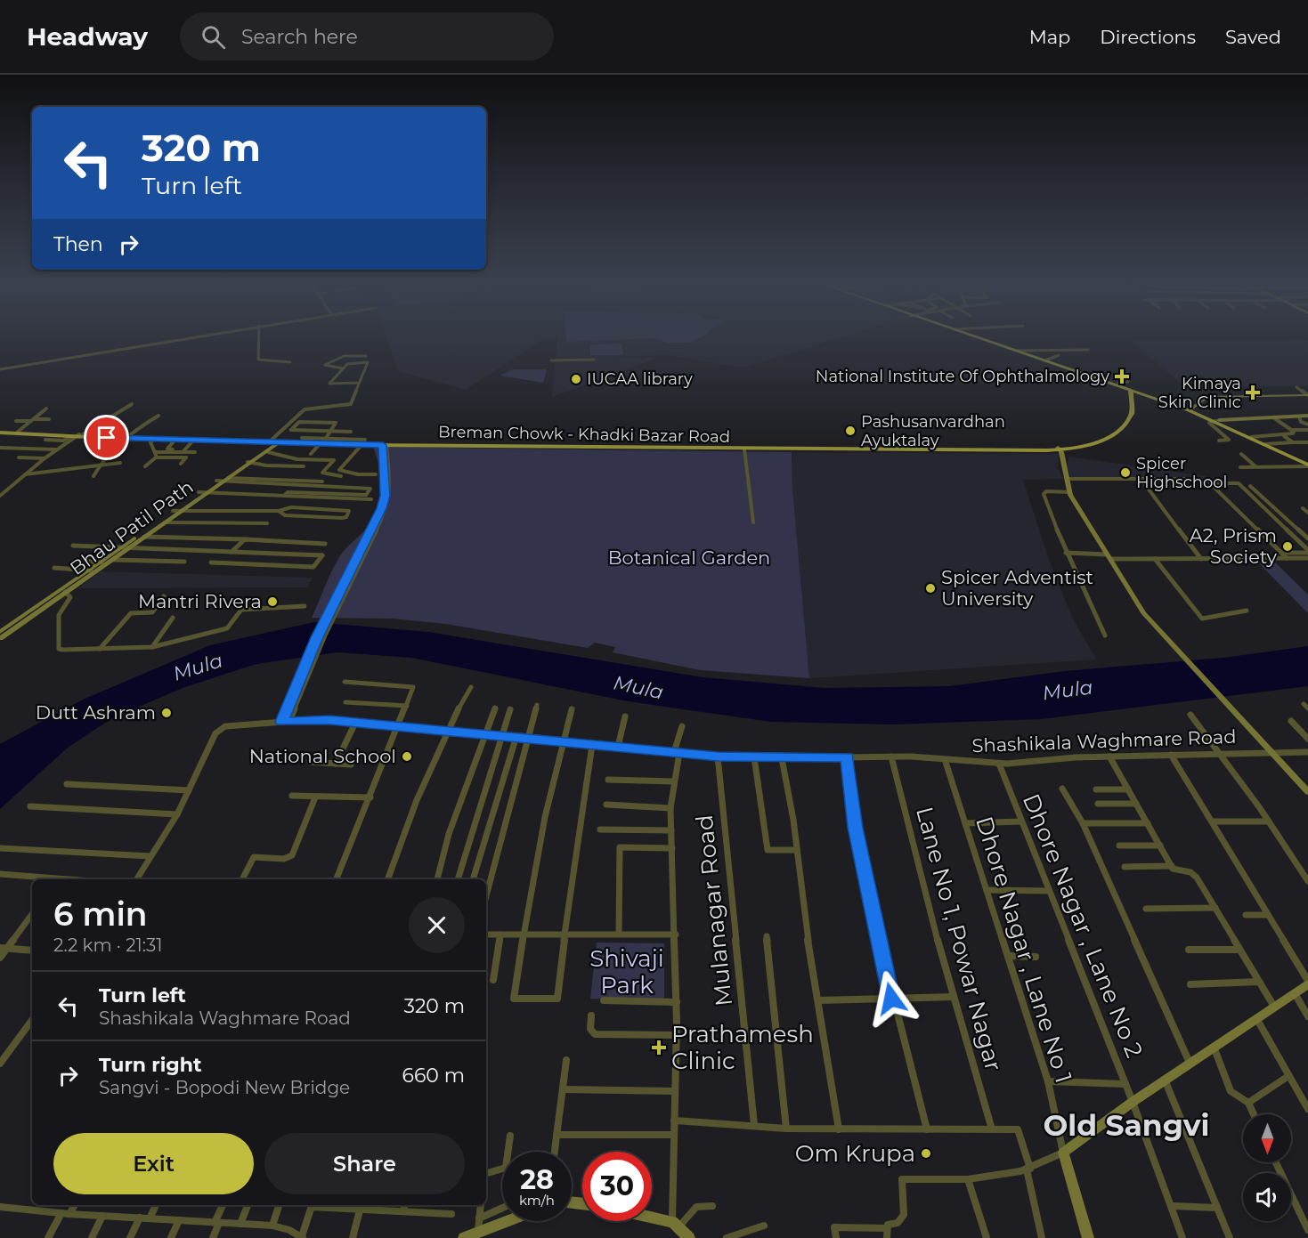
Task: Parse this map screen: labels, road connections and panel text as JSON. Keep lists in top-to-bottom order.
{
  "streets": {
    "main road": ["Breman Chowk - Khadki Bazar Road", "Bhau Patil Path"],
    "street": [
      "Shashikala Waghmare Road",
      "Mulanagar Road",
      "Dhore Nagar , Lane No 2",
      "Lane No 1, Powar Nagar",
      "Dhore Nagar , Lane No 1"
    ]
  },
  "crossings": [
    ["Breman Chowk - Khadki Bazar Road", "Bhau Patil Path"],
    ["Shashikala Waghmare Road", "Mulanagar Road"],
    ["Shashikala Waghmare Road", "Dhore Nagar , Lane No 2"],
    ["Shashikala Waghmare Road", "Lane No 1, Powar Nagar"],
    ["Shashikala Waghmare Road", "Dhore Nagar , Lane No 1"]
  ],
  "districts": ["Old Sangvi"],
  "water": ["Mula"],
  "parks": ["Botanical Garden", "Shivaji Park"],
  "places": {
    "health": ["National Institute Of Ophthalmology", "Kimaya Skin Clinic", "Prathamesh Clinic"],
    "other": [
      "IUCAA library",
      "Pashusanvardhan Ayuktalay",
      "Spicer Highschool",
      "A2, Prism Society",
      "Spicer Adventist University",
      "Mantri Rivera",
      "Dutt Ashram",
      "National School",
      "Om Krupa"
    ]
  },
  "north": "bottom",
  "page": {
    "header": "Headway",
    "search": "Search here",
    "nav": ["Map", "Directions", "Saved"],
    "turn": ["320 m", "Turn left"],
    "then": "Then",
    "heading": ["6 min", "2.2 km · 21:31"],
    "list": [
      {
        "name": "Turn left",
        "note": "Shashikala Waghmare Road",
        "value": "320 m"
      },
      {
        "name": "Turn right",
        "note": "Sangvi - Bopodi New Bridge",
        "value": "660 m"
      }
    ],
    "buttons": ["Exit", "Share"],
    "speed": "28 km/h",
    "limit": "30"
  }
}
